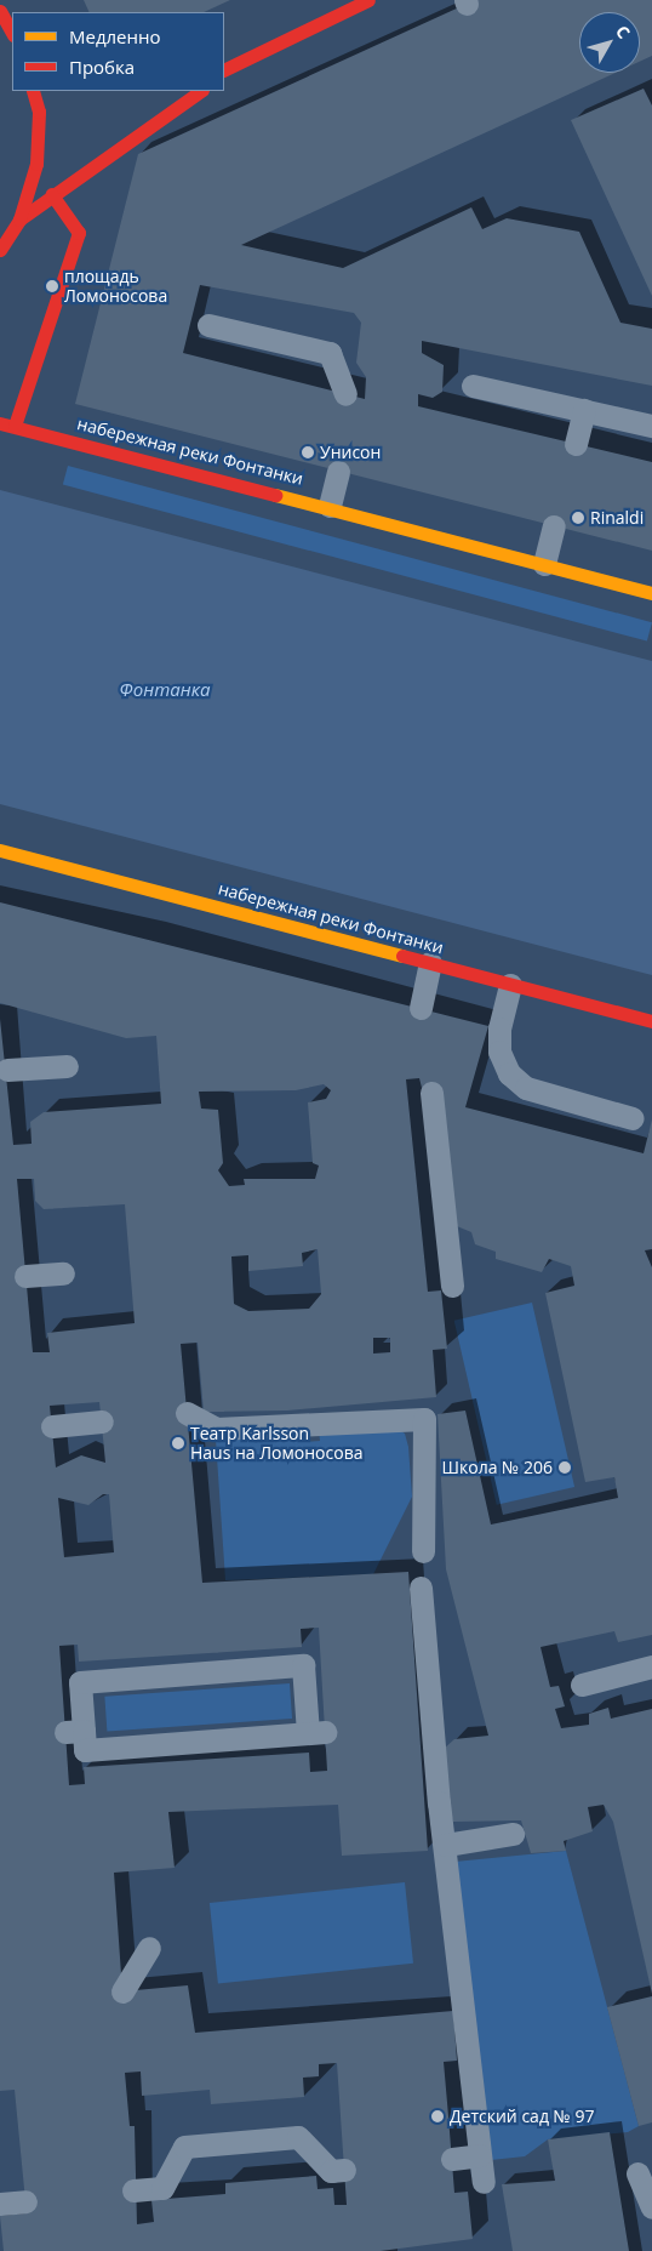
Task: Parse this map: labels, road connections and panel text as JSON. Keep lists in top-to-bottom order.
{
  "streets": {
    "main road": ["набережная реки Фонтанки"]
  },
  "water": ["Фонтанка"],
  "places": [
    "площадь Ломоносова",
    "Унисон",
    "Rinaldi",
    "Театр Karlsson Haus на Ломоносова",
    "Школа № 206",
    "Детский сад № 97"
  ],
  "legend": ["Медленно", "Пробка"],
  "north": "top right"
}
